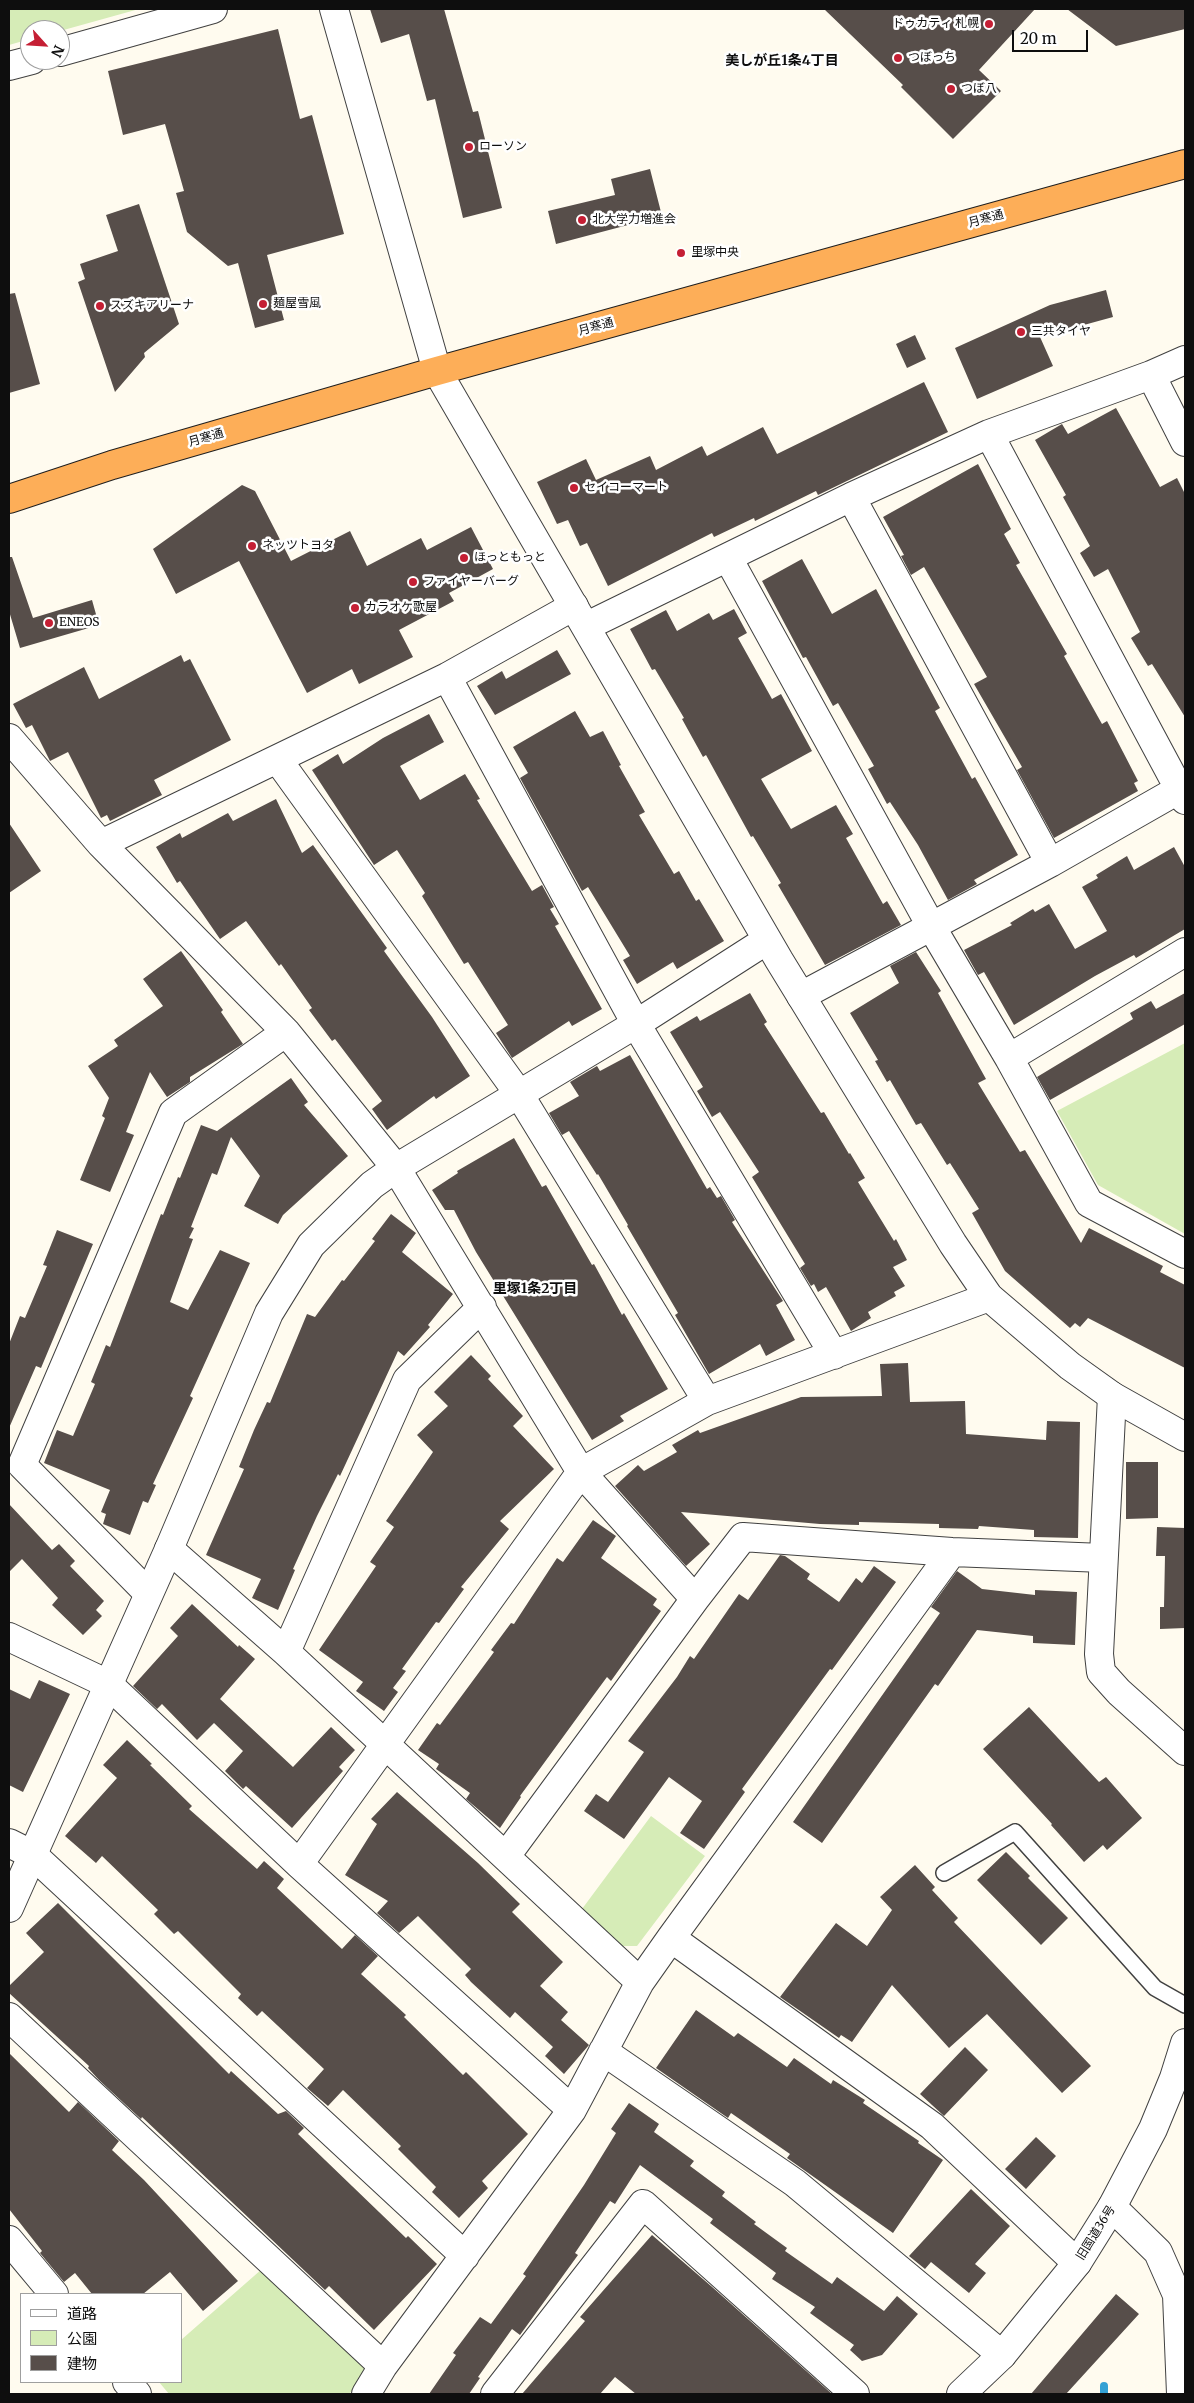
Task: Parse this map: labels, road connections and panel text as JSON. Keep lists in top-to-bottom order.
{
  "streets": {
    "highway": ["月寒通"],
    "street": ["旧国道36号"]
  },
  "districts": ["美しが丘1条4丁目", "里塚1条2丁目"],
  "places": [
    "ドゥカティ 札幌",
    "つぼっち",
    "つぼ八",
    "ローソン",
    "北大学力増進会",
    "里塚中央",
    "麺屋雪風",
    "スズキアリーナ",
    "三共タイヤ",
    "セイコーマート",
    "ネッツトヨタ",
    "ほっともっと",
    "ファイヤーバーグ",
    "カラオケ歌屋",
    "ENEOS"
  ],
  "legend": ["道路", "公園", "建物"],
  "scale_bar": "20 m",
  "north": "bottom right"
}
